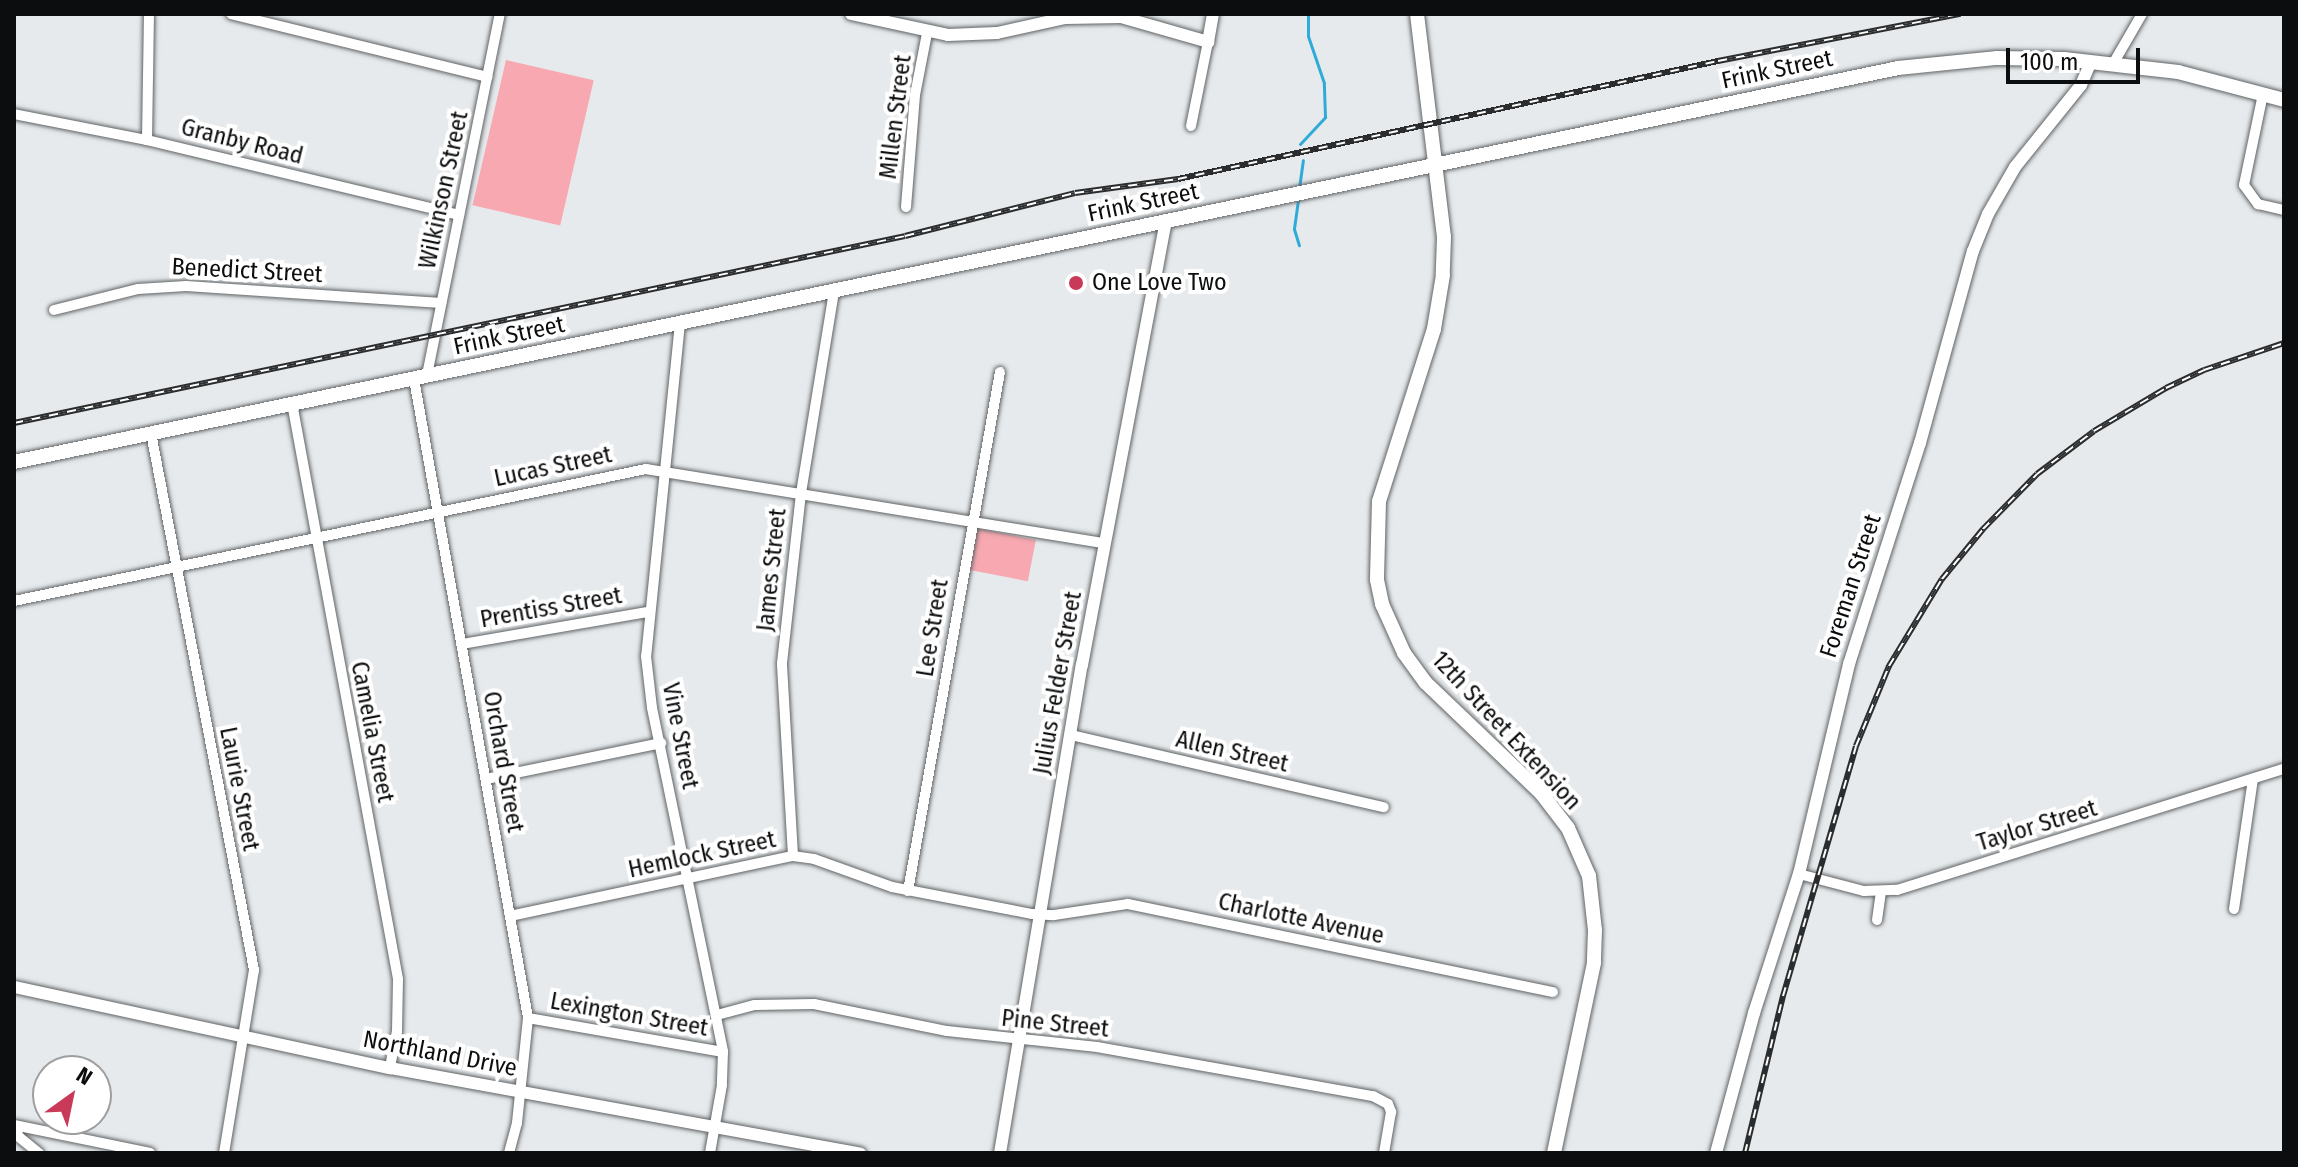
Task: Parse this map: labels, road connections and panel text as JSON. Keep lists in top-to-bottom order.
{
  "streets": {
    "main road": ["Frink Street", "12th Street Extension"],
    "street": [
      "Millen Street",
      "Granby Road",
      "Wilkinson Street",
      "Benedict Street",
      "Lucas Street",
      "James Street",
      "Foreman Street",
      "Prentiss Street",
      "Lee Street",
      "Julius Felder Street",
      "Camelia Street",
      "Vine Street",
      "Allen Street",
      "Orchard Street",
      "Laurie Street",
      "Taylor Street",
      "Hemlock Street",
      "Charlotte Avenue",
      "Lexington Street",
      "Pine Street",
      "Northland Drive"
    ]
  },
  "crossings": [
    ["Frink Street", "Wilkinson Street"],
    ["Frink Street", "James Street"],
    ["Frink Street", "Foreman Street"],
    ["Frink Street", "Julius Felder Street"],
    ["Frink Street", "12th Street Extension"],
    ["Frink Street", "Camelia Street"],
    ["Frink Street", "Vine Street"],
    ["Frink Street", "Orchard Street"],
    ["Frink Street", "Laurie Street"],
    ["Granby Road", "Wilkinson Street"],
    ["Wilkinson Street", "Benedict Street"],
    ["Wilkinson Street", "Orchard Street"],
    ["Lucas Street", "James Street"],
    ["Lucas Street", "Lee Street"],
    ["Lucas Street", "Julius Felder Street"],
    ["Lucas Street", "Camelia Street"],
    ["Lucas Street", "Vine Street"],
    ["Lucas Street", "Orchard Street"],
    ["Lucas Street", "Laurie Street"],
    ["James Street", "Hemlock Street"],
    ["Foreman Street", "Taylor Street"],
    ["Prentiss Street", "Vine Street"],
    ["Prentiss Street", "Orchard Street"],
    ["Lee Street", "Hemlock Street"],
    ["Julius Felder Street", "Allen Street"],
    ["Julius Felder Street", "Hemlock Street"],
    ["Julius Felder Street", "Charlotte Avenue"],
    ["Julius Felder Street", "Pine Street"],
    ["Camelia Street", "Northland Drive"],
    ["Vine Street", "Hemlock Street"],
    ["Vine Street", "Lexington Street"],
    ["Vine Street", "Pine Street"],
    ["Vine Street", "Northland Drive"],
    ["Orchard Street", "Hemlock Street"],
    ["Orchard Street", "Lexington Street"],
    ["Orchard Street", "Northland Drive"],
    ["Laurie Street", "Northland Drive"],
    ["Hemlock Street", "Charlotte Avenue"]
  ],
  "places": ["One Love Two"],
  "scale_bar": "100 m",
  "north": "top right"
}
